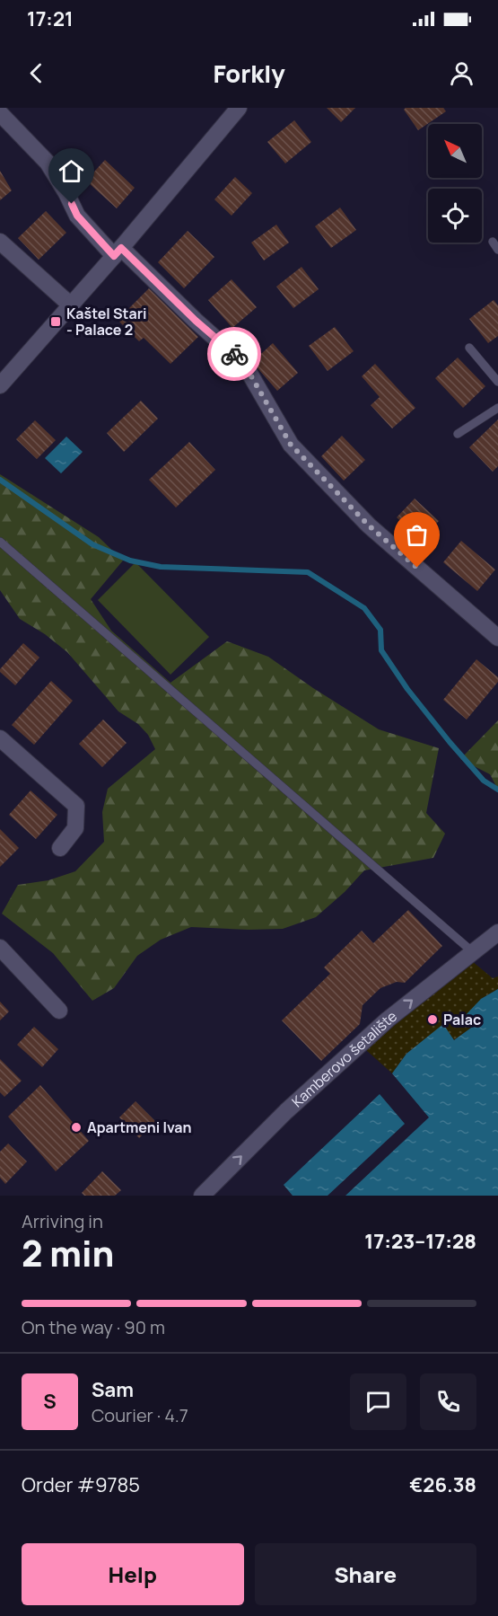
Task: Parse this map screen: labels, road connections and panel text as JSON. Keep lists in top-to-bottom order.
{
  "streets": {
    "street": ["Kamberovo šetalište"]
  },
  "one_way": ["Kamberovo šetalište"],
  "places": {
    "transit": ["Kaštel Stari - Palace 2"],
    "other": ["Palac", "Apartmeni Ivan"]
  },
  "north": "top left",
  "page": {
    "status": "17:21",
    "header": "Forkly",
    "heading": ["2 min", "Arriving in", "17:23–17:28"],
    "panel": [
      "Sam",
      "Courier · 4.7",
      "Order #9785",
      "€26.38"
    ],
    "bar": "On the way · 90 m",
    "round": "S",
    "buttons": ["Help", "Share"]
  }
}
